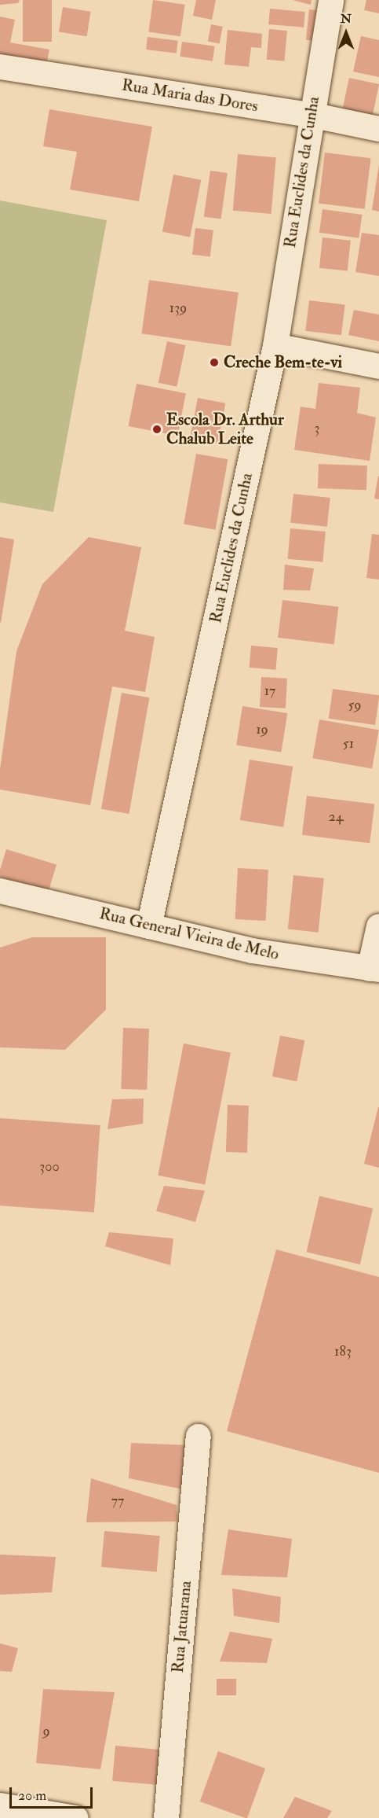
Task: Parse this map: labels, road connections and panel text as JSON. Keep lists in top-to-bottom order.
{
  "streets": {
    "street": [
      "Rua Maria das Dores",
      "Rua Euclides da Cunha",
      "Rua General Vieira de Melo",
      "Rua Jatuarana"
    ]
  },
  "crossings": [
    ["Rua Maria das Dores", "Rua Euclides da Cunha"],
    ["Rua Euclides da Cunha", "Rua General Vieira de Melo"]
  ],
  "places": ["Creche Bem-te-vi", "Escola Dr. Arthur Chalub Leite"],
  "house_numbers": [
    "139",
    "3",
    "17",
    "59",
    "19",
    "51",
    "24",
    "300",
    "183",
    "77",
    "9"
  ],
  "scale_bar": "20 m",
  "north": "top"
}
